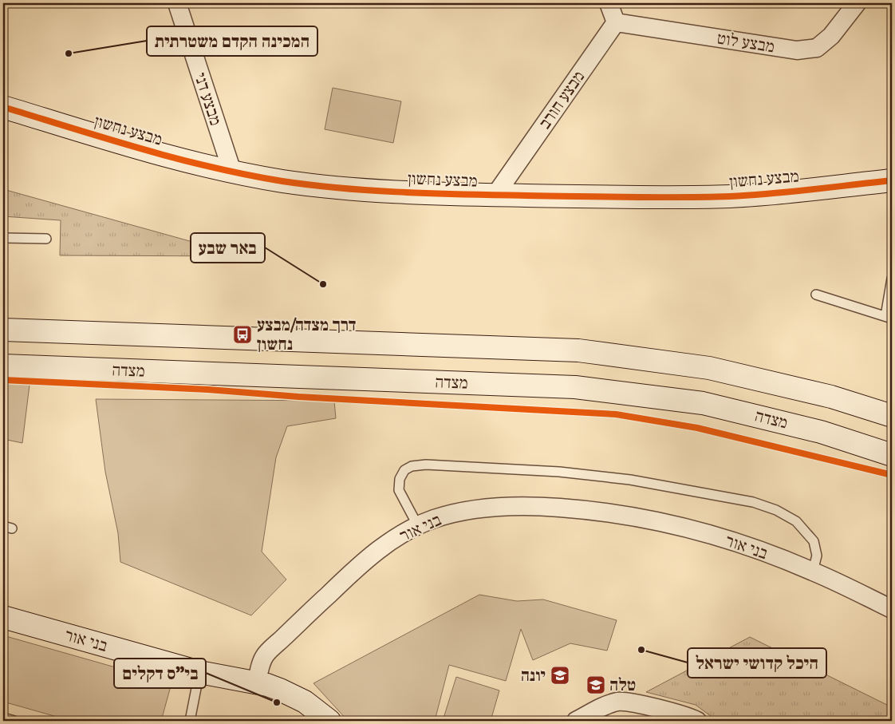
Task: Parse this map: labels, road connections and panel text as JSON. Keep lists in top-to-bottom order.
{
  "streets": {
    "main road": ["מבצע נחשון", "מצדה", "בני אור"],
    "street": ["מבצע לוט", "מבצע דני", "מבצע חורב"]
  },
  "crossings": [
    ["מבצע לוט", "מבצע חורב"],
    ["מבצע דני", "מבצע נחשון"],
    ["מבצע חורב", "מבצע נחשון"]
  ],
  "places": {
    "other": [
      "המכינה הקדם משטרתית",
      "באר שבע",
      "היכל קדושי ישראל",
      "בי\"ס דקלים"
    ],
    "bus stop": ["דרך מצדה/מבצע נחשון"],
    "school or university": ["יונה", "טלה"]
  }
}
